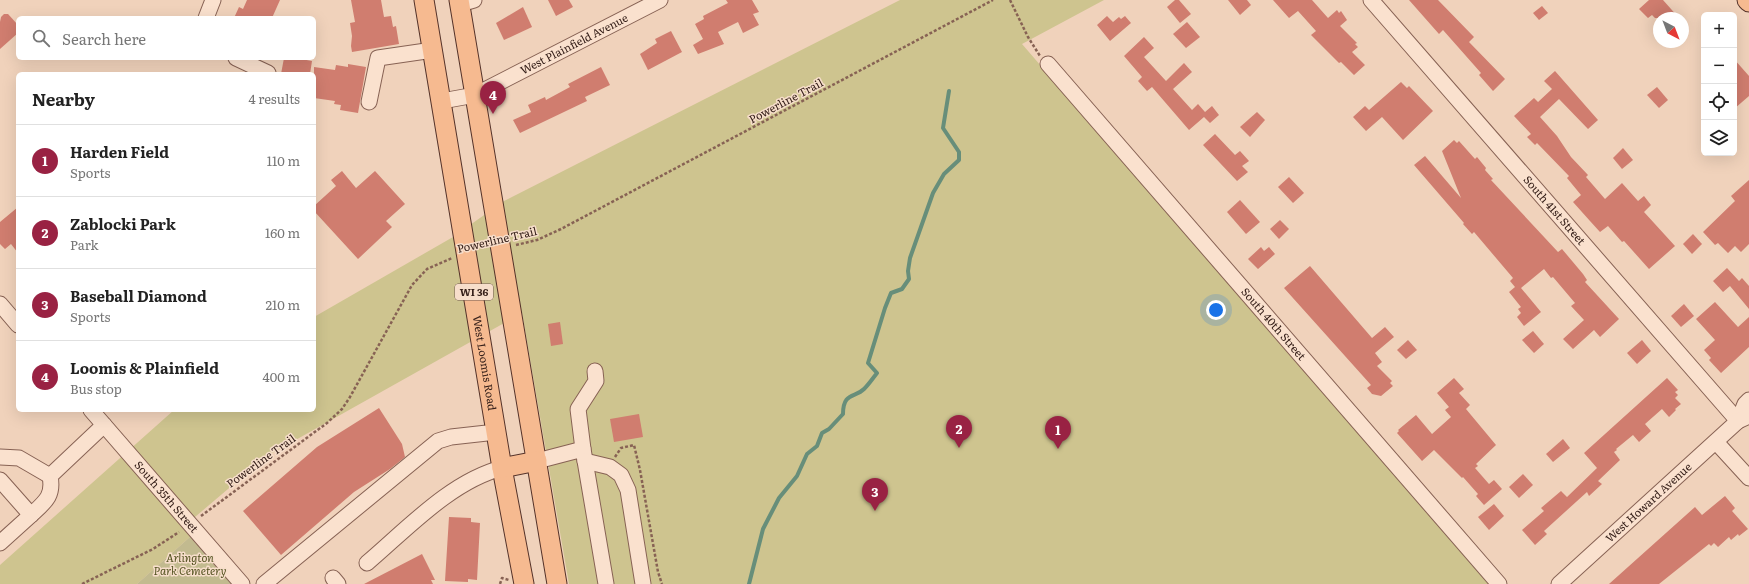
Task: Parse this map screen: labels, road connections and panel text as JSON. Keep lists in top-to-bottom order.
{
  "streets": {
    "main road": ["WI 36", "West Loomis Road"],
    "street": [
      "West Plainfield Avenue",
      "South 41st Street",
      "South 40th Street",
      "South 35th Street",
      "West Howard Avenue"
    ],
    "path": ["Powerline Trail"]
  },
  "crossings": [
    ["West Plainfield Avenue", "WI 36"],
    ["West Plainfield Avenue", "West Loomis Road"],
    ["Powerline Trail", "WI 36"],
    ["Powerline Trail", "West Loomis Road"],
    ["Powerline Trail", "South 35th Street"],
    ["South 41st Street", "West Howard Avenue"]
  ],
  "parks": ["Arlington Park Cemetery"],
  "north": "bottom right",
  "page": {
    "map_buttons": ["+", "−"],
    "search": "Search here",
    "heading": ["Nearby", "4 results"],
    "pins": [
      "4",
      "2",
      "1",
      "3"
    ],
    "list": [
      {
        "mark": "1",
        "name": "Harden Field",
        "note": "Sports",
        "value": "110 m"
      },
      {
        "mark": "2",
        "name": "Zablocki Park",
        "note": "Park",
        "value": "160 m"
      },
      {
        "mark": "3",
        "name": "Baseball Diamond",
        "note": "Sports",
        "value": "210 m"
      },
      {
        "mark": "4",
        "name": "Loomis & Plainfield",
        "note": "Bus stop",
        "value": "400 m"
      }
    ]
  }
}
